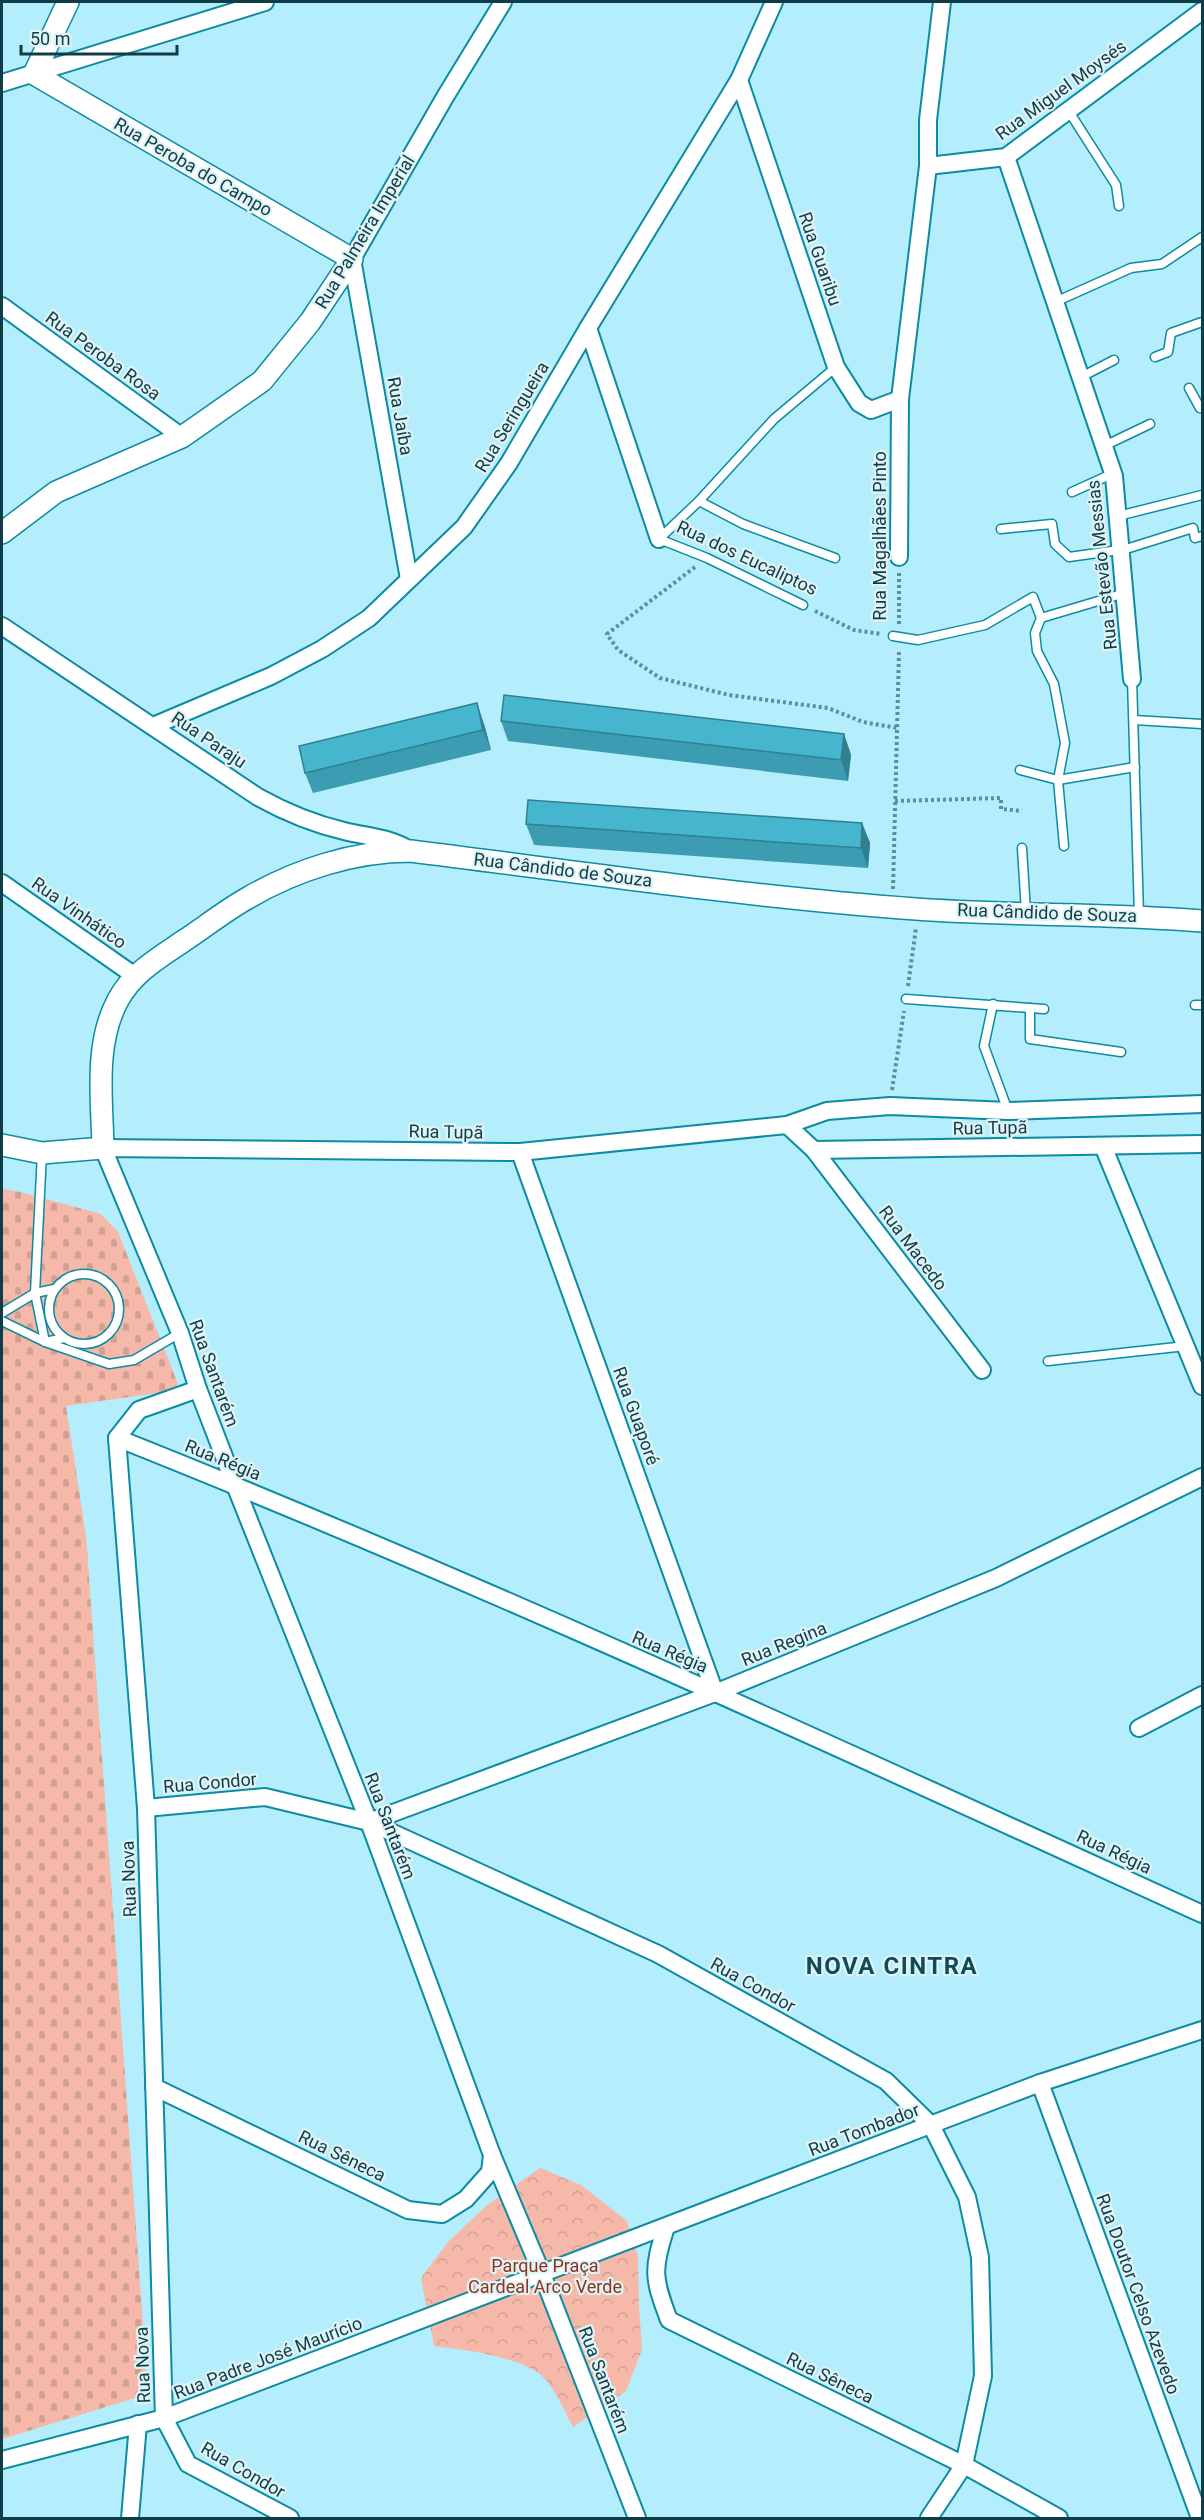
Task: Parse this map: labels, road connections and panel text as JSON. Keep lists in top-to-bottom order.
{
  "streets": {
    "street": [
      "Rua Miguel Moysés",
      "Rua Peroba do Campo",
      "Rua Palmeira Imperial",
      "Rua Guaribu",
      "Rua Peroba Rosa",
      "Rua Jaíba",
      "Rua Seringueira",
      "Rua Magalhães Pinto",
      "Rua dos Eucaliptos",
      "Rua Estevão Messias",
      "Rua Paraju",
      "Rua Cândido de Souza",
      "Rua Vinhático",
      "Rua Tupã",
      "Rua Macedo",
      "Rua Santarém",
      "Rua Guaporé",
      "Rua Régia",
      "Rua Regina",
      "Rua Condor",
      "Rua Nova",
      "Rua Tombador",
      "Rua Sêneca",
      "Rua Doutor Celso Azevedo",
      "Rua Padre José Maurício"
    ]
  },
  "crossings": [
    ["Rua Miguel Moysés", "Rua Magalhães Pinto"],
    ["Rua Miguel Moysés", "Rua Estevão Messias"],
    ["Rua Peroba do Campo", "Rua Palmeira Imperial"],
    ["Rua Peroba do Campo", "Rua Jaíba"],
    ["Rua Palmeira Imperial", "Rua Peroba Rosa"],
    ["Rua Palmeira Imperial", "Rua Jaíba"],
    ["Rua Guaribu", "Rua Seringueira"],
    ["Rua Guaribu", "Rua Magalhães Pinto"],
    ["Rua Jaíba", "Rua Seringueira"],
    ["Rua Seringueira", "Rua dos Eucaliptos"],
    ["Rua Seringueira", "Rua Paraju"],
    ["Rua Magalhães Pinto", "Rua dos Eucaliptos"],
    ["Rua Magalhães Pinto", "Rua Cândido de Souza"],
    ["Rua Estevão Messias", "Rua Cândido de Souza"],
    ["Rua Paraju", "Rua Cândido de Souza"],
    ["Rua Cândido de Souza", "Rua Vinhático"],
    ["Rua Cândido de Souza", "Rua Tupã"],
    ["Rua Cândido de Souza", "Rua Santarém"],
    ["Rua Tupã", "Rua Macedo"],
    ["Rua Tupã", "Rua Santarém"],
    ["Rua Tupã", "Rua Guaporé"],
    ["Rua Santarém", "Rua Régia"],
    ["Rua Santarém", "Rua Regina"],
    ["Rua Santarém", "Rua Condor"],
    ["Rua Santarém", "Rua Tombador"],
    ["Rua Santarém", "Rua Sêneca"],
    ["Rua Santarém", "Rua Padre José Maurício"],
    ["Rua Guaporé", "Rua Régia"],
    ["Rua Guaporé", "Rua Regina"],
    ["Rua Régia", "Rua Regina"],
    ["Rua Régia", "Rua Nova"],
    ["Rua Regina", "Rua Condor"],
    ["Rua Condor", "Rua Nova"],
    ["Rua Condor", "Rua Tombador"],
    ["Rua Condor", "Rua Sêneca"],
    ["Rua Condor", "Rua Padre José Maurício"],
    ["Rua Nova", "Rua Sêneca"],
    ["Rua Nova", "Rua Padre José Maurício"],
    ["Rua Tombador", "Rua Sêneca"],
    ["Rua Tombador", "Rua Doutor Celso Azevedo"],
    ["Rua Tombador", "Rua Padre José Maurício"]
  ],
  "districts": ["NOVA CINTRA"],
  "parks": ["Parque Praça Cardeal Arco Verde"],
  "scale_bar": "50 m"
}
